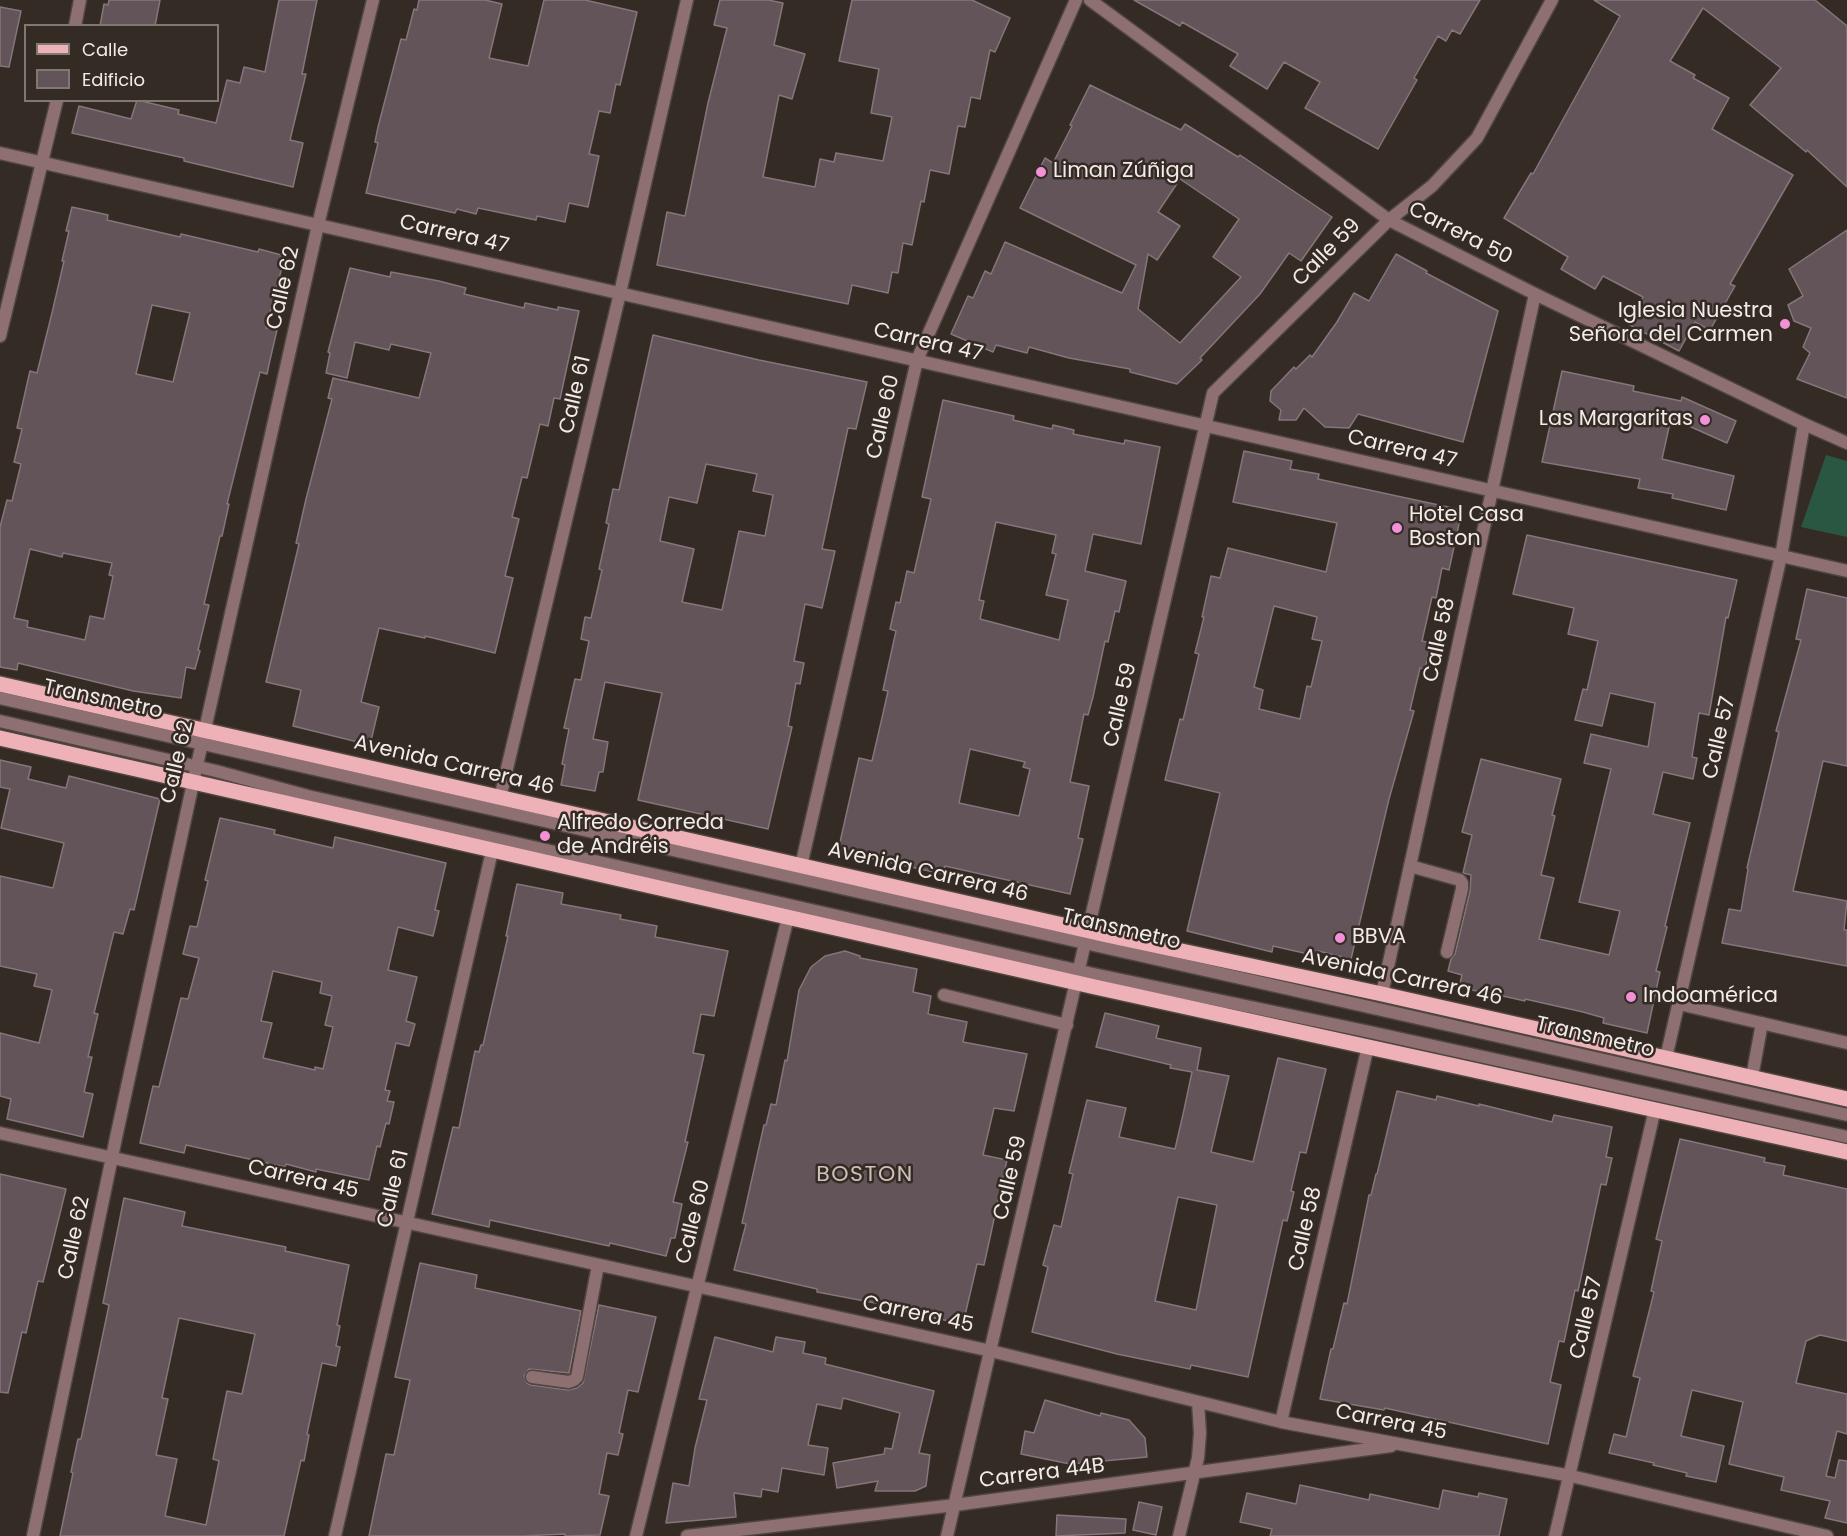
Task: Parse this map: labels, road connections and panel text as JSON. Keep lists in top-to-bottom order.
{
  "streets": {
    "main road": ["Avenida Carrera 46"],
    "street": [
      "Carrera 50",
      "Carrera 47",
      "Calle 59",
      "Calle 62",
      "Calle 61",
      "Calle 60",
      "Calle 58",
      "Transmetro",
      "Calle 57",
      "Carrera 45",
      "Carrera 44B"
    ]
  },
  "crossings": [
    ["Carrera 50", "Calle 59"],
    ["Carrera 50", "Calle 58"],
    ["Carrera 50", "Calle 57"],
    ["Carrera 47", "Calle 59"],
    ["Carrera 47", "Calle 62"],
    ["Carrera 47", "Calle 61"],
    ["Carrera 47", "Calle 60"],
    ["Carrera 47", "Calle 58"],
    ["Carrera 47", "Calle 57"],
    ["Calle 59", "Transmetro"],
    ["Calle 59", "Avenida Carrera 46"],
    ["Calle 59", "Carrera 45"],
    ["Calle 59", "Carrera 44B"],
    ["Calle 62", "Transmetro"],
    ["Calle 62", "Avenida Carrera 46"],
    ["Calle 62", "Carrera 45"],
    ["Calle 61", "Avenida Carrera 46"],
    ["Calle 61", "Carrera 45"],
    ["Calle 60", "Avenida Carrera 46"],
    ["Calle 60", "Carrera 45"],
    ["Calle 58", "Avenida Carrera 46"],
    ["Calle 58", "Carrera 45"],
    ["Transmetro", "Avenida Carrera 46"],
    ["Calle 57", "Avenida Carrera 46"],
    ["Calle 57", "Carrera 45"],
    ["Carrera 45", "Carrera 44B"]
  ],
  "districts": ["BOSTON"],
  "places": [
    "Liman Zúñiga",
    "Iglesia Nuestra Señora del Carmen",
    "Las Margaritas",
    "Hotel Casa Boston",
    "Alfredo Correda de Andréis",
    "BBVA",
    "Indoamérica"
  ],
  "legend": ["Calle", "Edificio"]
}
